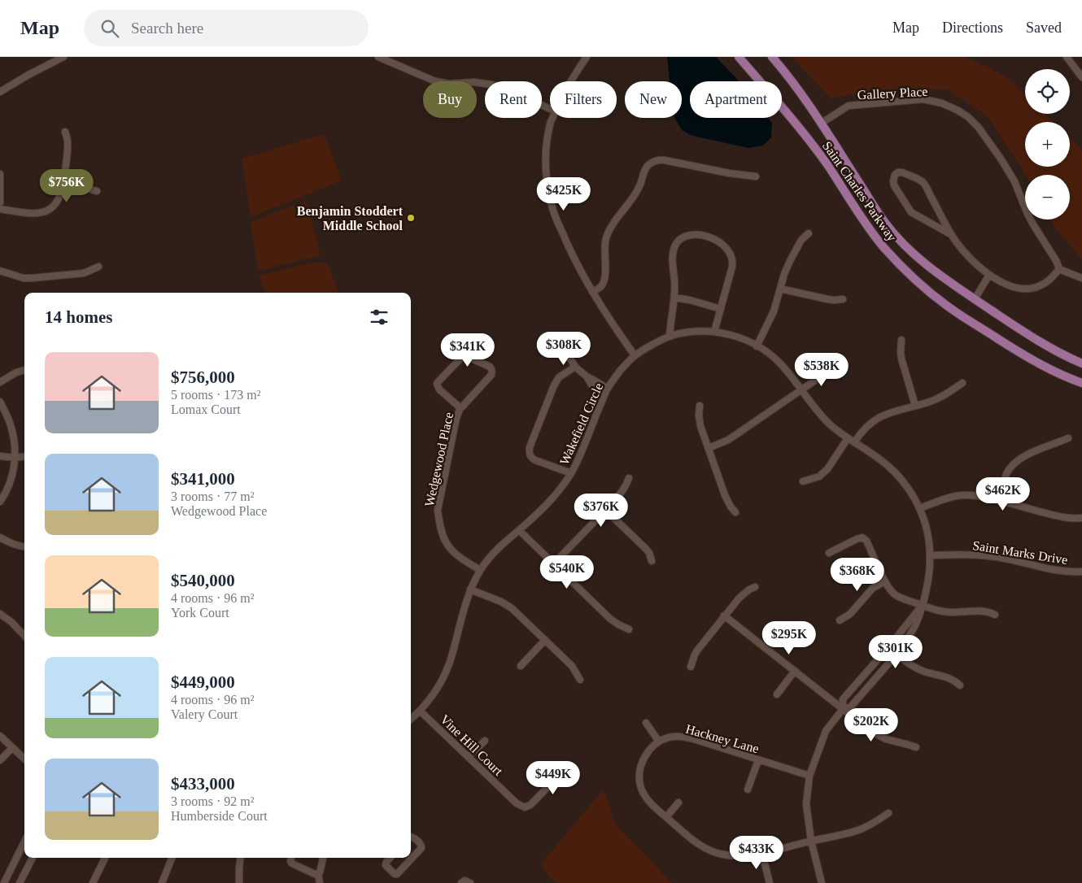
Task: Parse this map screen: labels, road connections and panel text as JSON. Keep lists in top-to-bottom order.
{
  "streets": {
    "main road": ["Saint Charles Parkway"],
    "street": [
      "Gallery Place",
      "Wakefield Circle",
      "Wedgewood Place",
      "Saint Marks Drive",
      "Hackney Lane",
      "Vine Hill Court"
    ]
  },
  "crossings": [
    ["Gallery Place", "Saint Charles Parkway"],
    ["Wakefield Circle", "Wedgewood Place"],
    ["Wakefield Circle", "Saint Marks Drive"],
    ["Wakefield Circle", "Hackney Lane"],
    ["Wakefield Circle", "Vine Hill Court"]
  ],
  "places": ["Benjamin Stoddert Middle School"],
  "page": {
    "header": "Map",
    "search": "Search here",
    "nav": ["Map", "Directions", "Saved"],
    "map_buttons": ["+", "−"],
    "chip": [
      "Buy",
      "Rent",
      "Filters",
      "New",
      "Apartment"
    ],
    "price": [
      "$756K",
      "$425K",
      "$308K",
      "$341K",
      "$538K",
      "$462K",
      "$376K",
      "$540K",
      "$368K",
      "$295K",
      "$301K",
      "$202K",
      "$449K",
      "$433K"
    ],
    "heading": "14 homes",
    "list": [
      {
        "name": "$756,000",
        "note": "5 rooms · 173 m² · Lomax Court"
      },
      {
        "name": "$341,000",
        "note": "3 rooms · 77 m² · Wedgewood Place"
      },
      {
        "name": "$540,000",
        "note": "4 rooms · 96 m² · York Court"
      },
      {
        "name": "$449,000",
        "note": "4 rooms · 96 m² · Valery Court"
      },
      {
        "name": "$433,000",
        "note": "3 rooms · 92 m² · Humberside Court"
      }
    ]
  }
}
